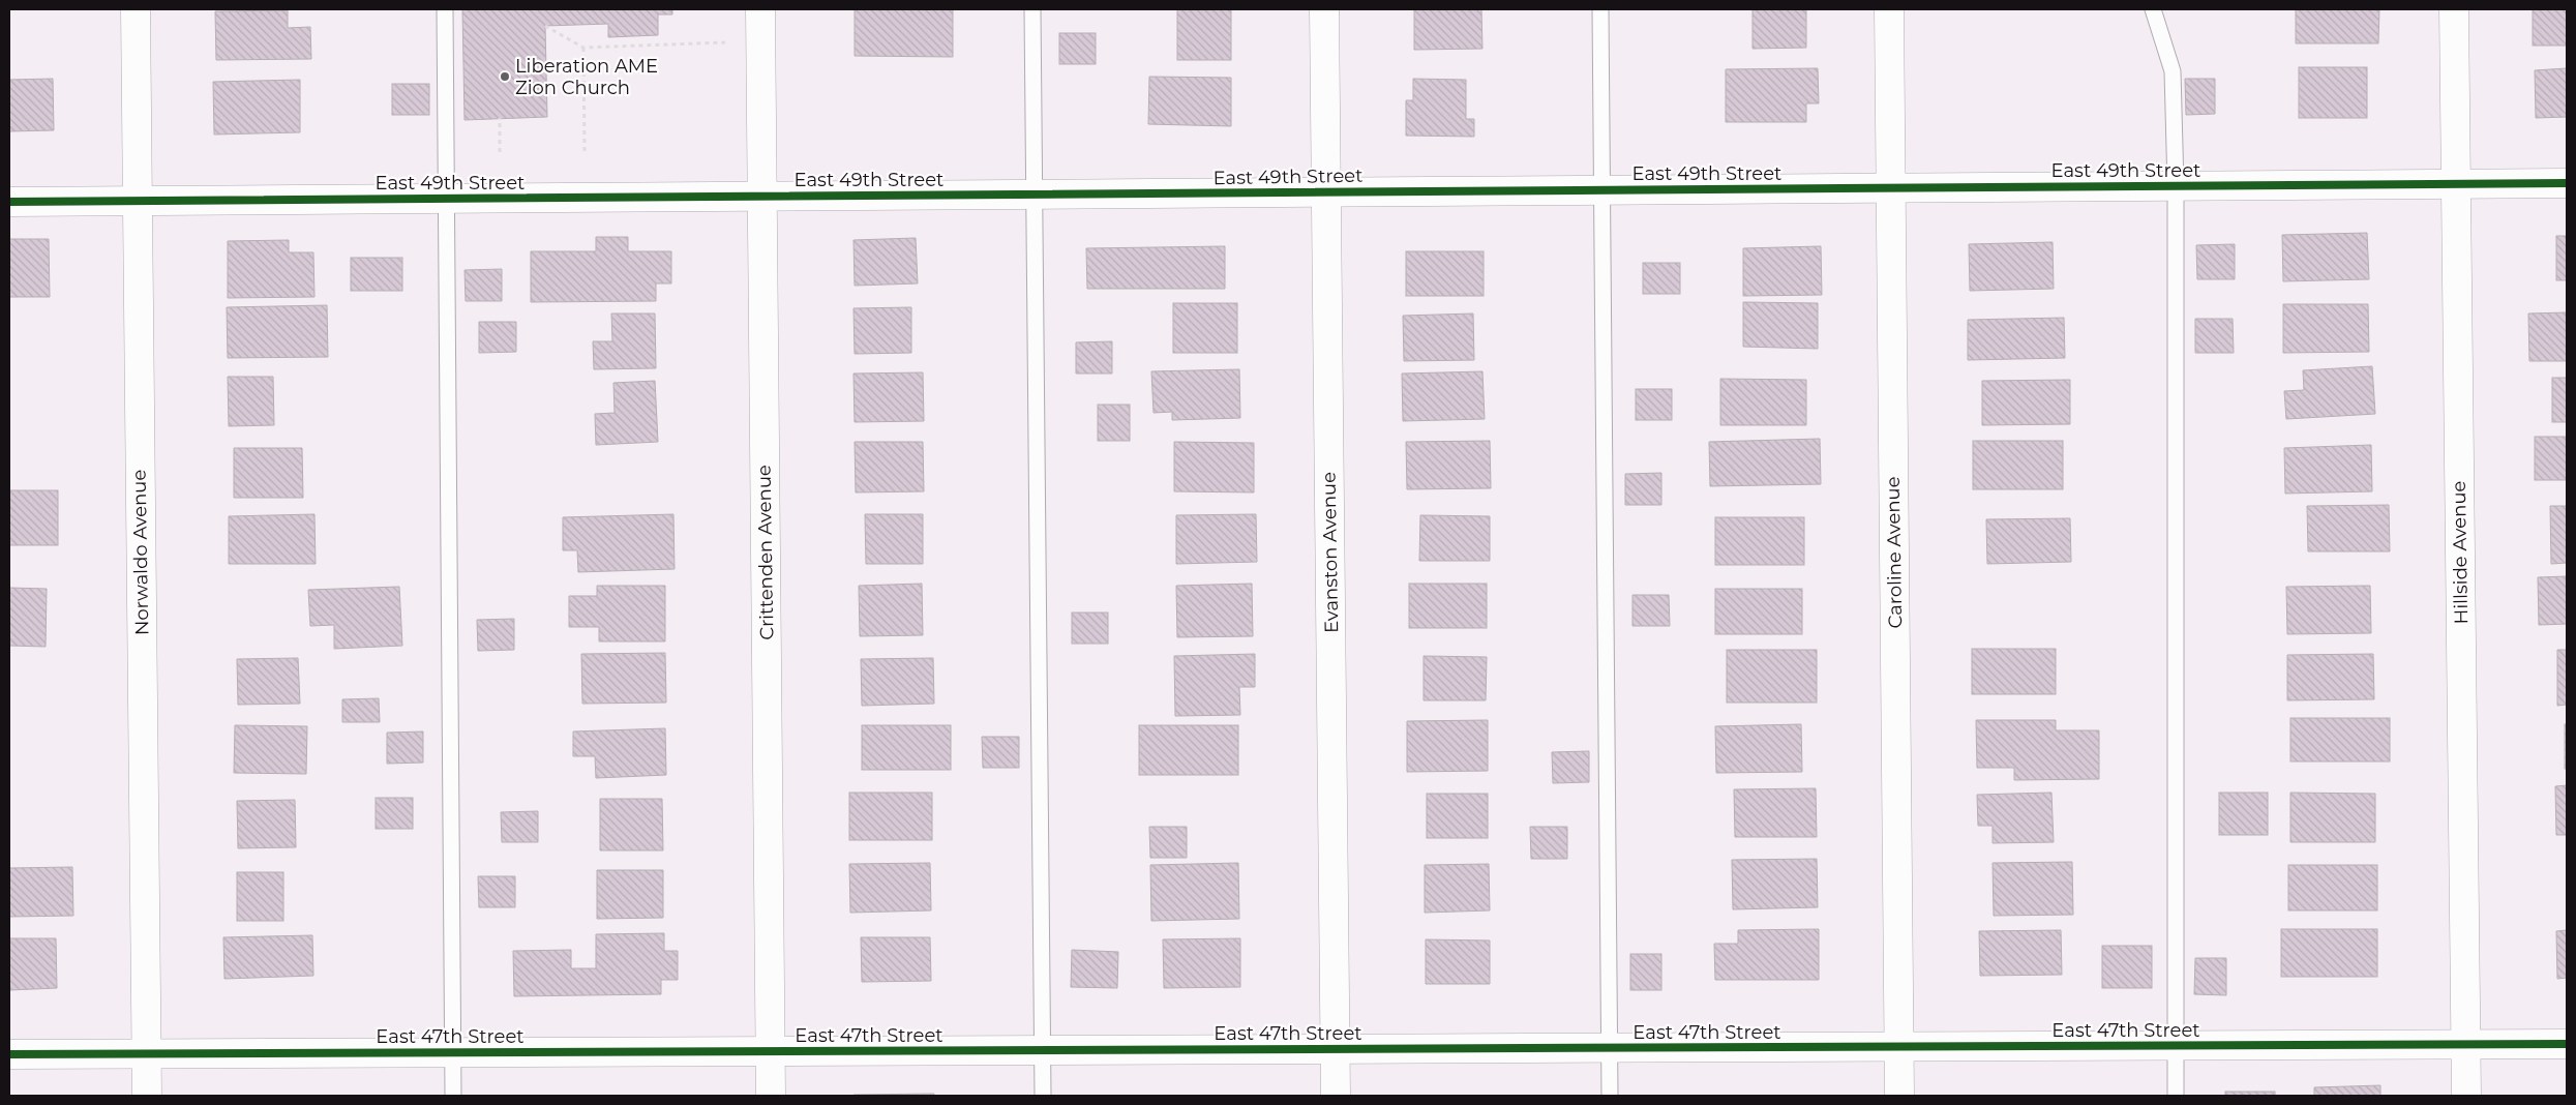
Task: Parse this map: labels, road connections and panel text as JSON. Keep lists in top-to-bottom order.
{
  "streets": {
    "street": [
      "East 49th Street",
      "Norwaldo Avenue",
      "Crittenden Avenue",
      "Evanston Avenue",
      "Caroline Avenue",
      "Hillside Avenue",
      "East 47th Street"
    ]
  },
  "crossings": [
    ["East 49th Street", "Norwaldo Avenue"],
    ["East 49th Street", "Crittenden Avenue"],
    ["East 49th Street", "Evanston Avenue"],
    ["East 49th Street", "Caroline Avenue"],
    ["East 49th Street", "Hillside Avenue"],
    ["Norwaldo Avenue", "East 47th Street"],
    ["Crittenden Avenue", "East 47th Street"],
    ["Evanston Avenue", "East 47th Street"],
    ["Caroline Avenue", "East 47th Street"],
    ["Hillside Avenue", "East 47th Street"]
  ],
  "places": ["Liberation AME Zion Church"]
}
